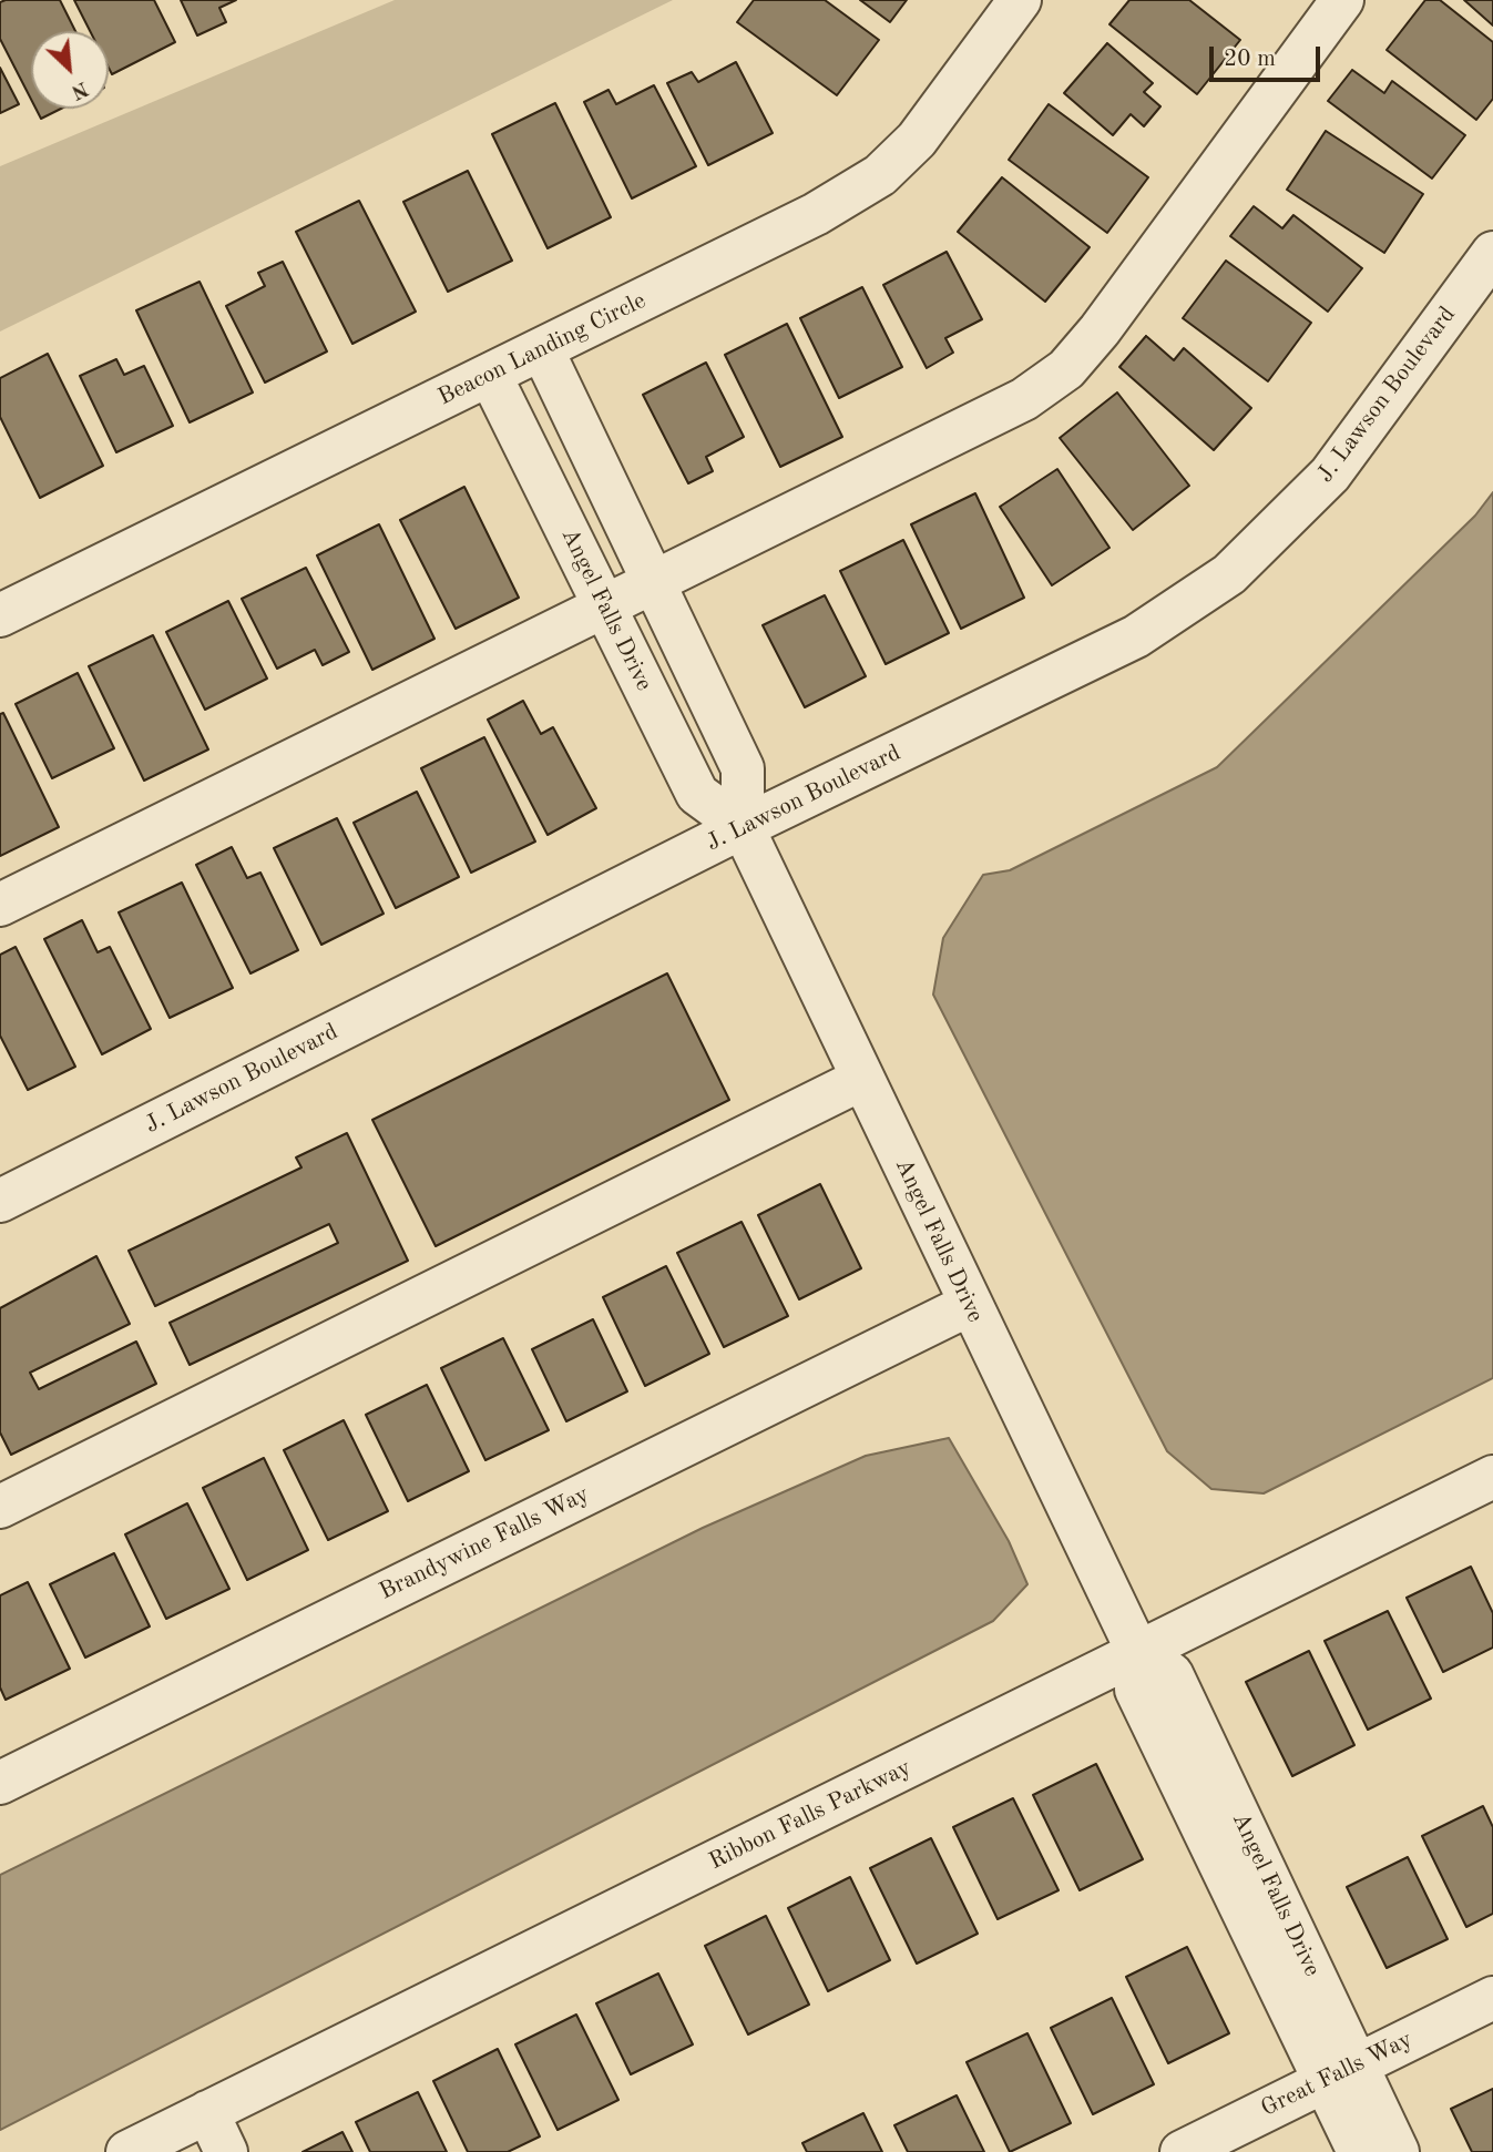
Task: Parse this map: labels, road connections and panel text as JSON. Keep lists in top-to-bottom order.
{
  "streets": {
    "street": [
      "Beacon Landing Circle",
      "J. Lawson Boulevard",
      "Angel Falls Drive",
      "Brandywine Falls Way",
      "Ribbon Falls Parkway",
      "Great Falls Way"
    ]
  },
  "crossings": [
    ["Beacon Landing Circle", "Angel Falls Drive"],
    ["J. Lawson Boulevard", "Angel Falls Drive"],
    ["Angel Falls Drive", "Brandywine Falls Way"],
    ["Angel Falls Drive", "Ribbon Falls Parkway"],
    ["Angel Falls Drive", "Great Falls Way"]
  ],
  "scale_bar": "20 m",
  "north": "bottom right"
}
